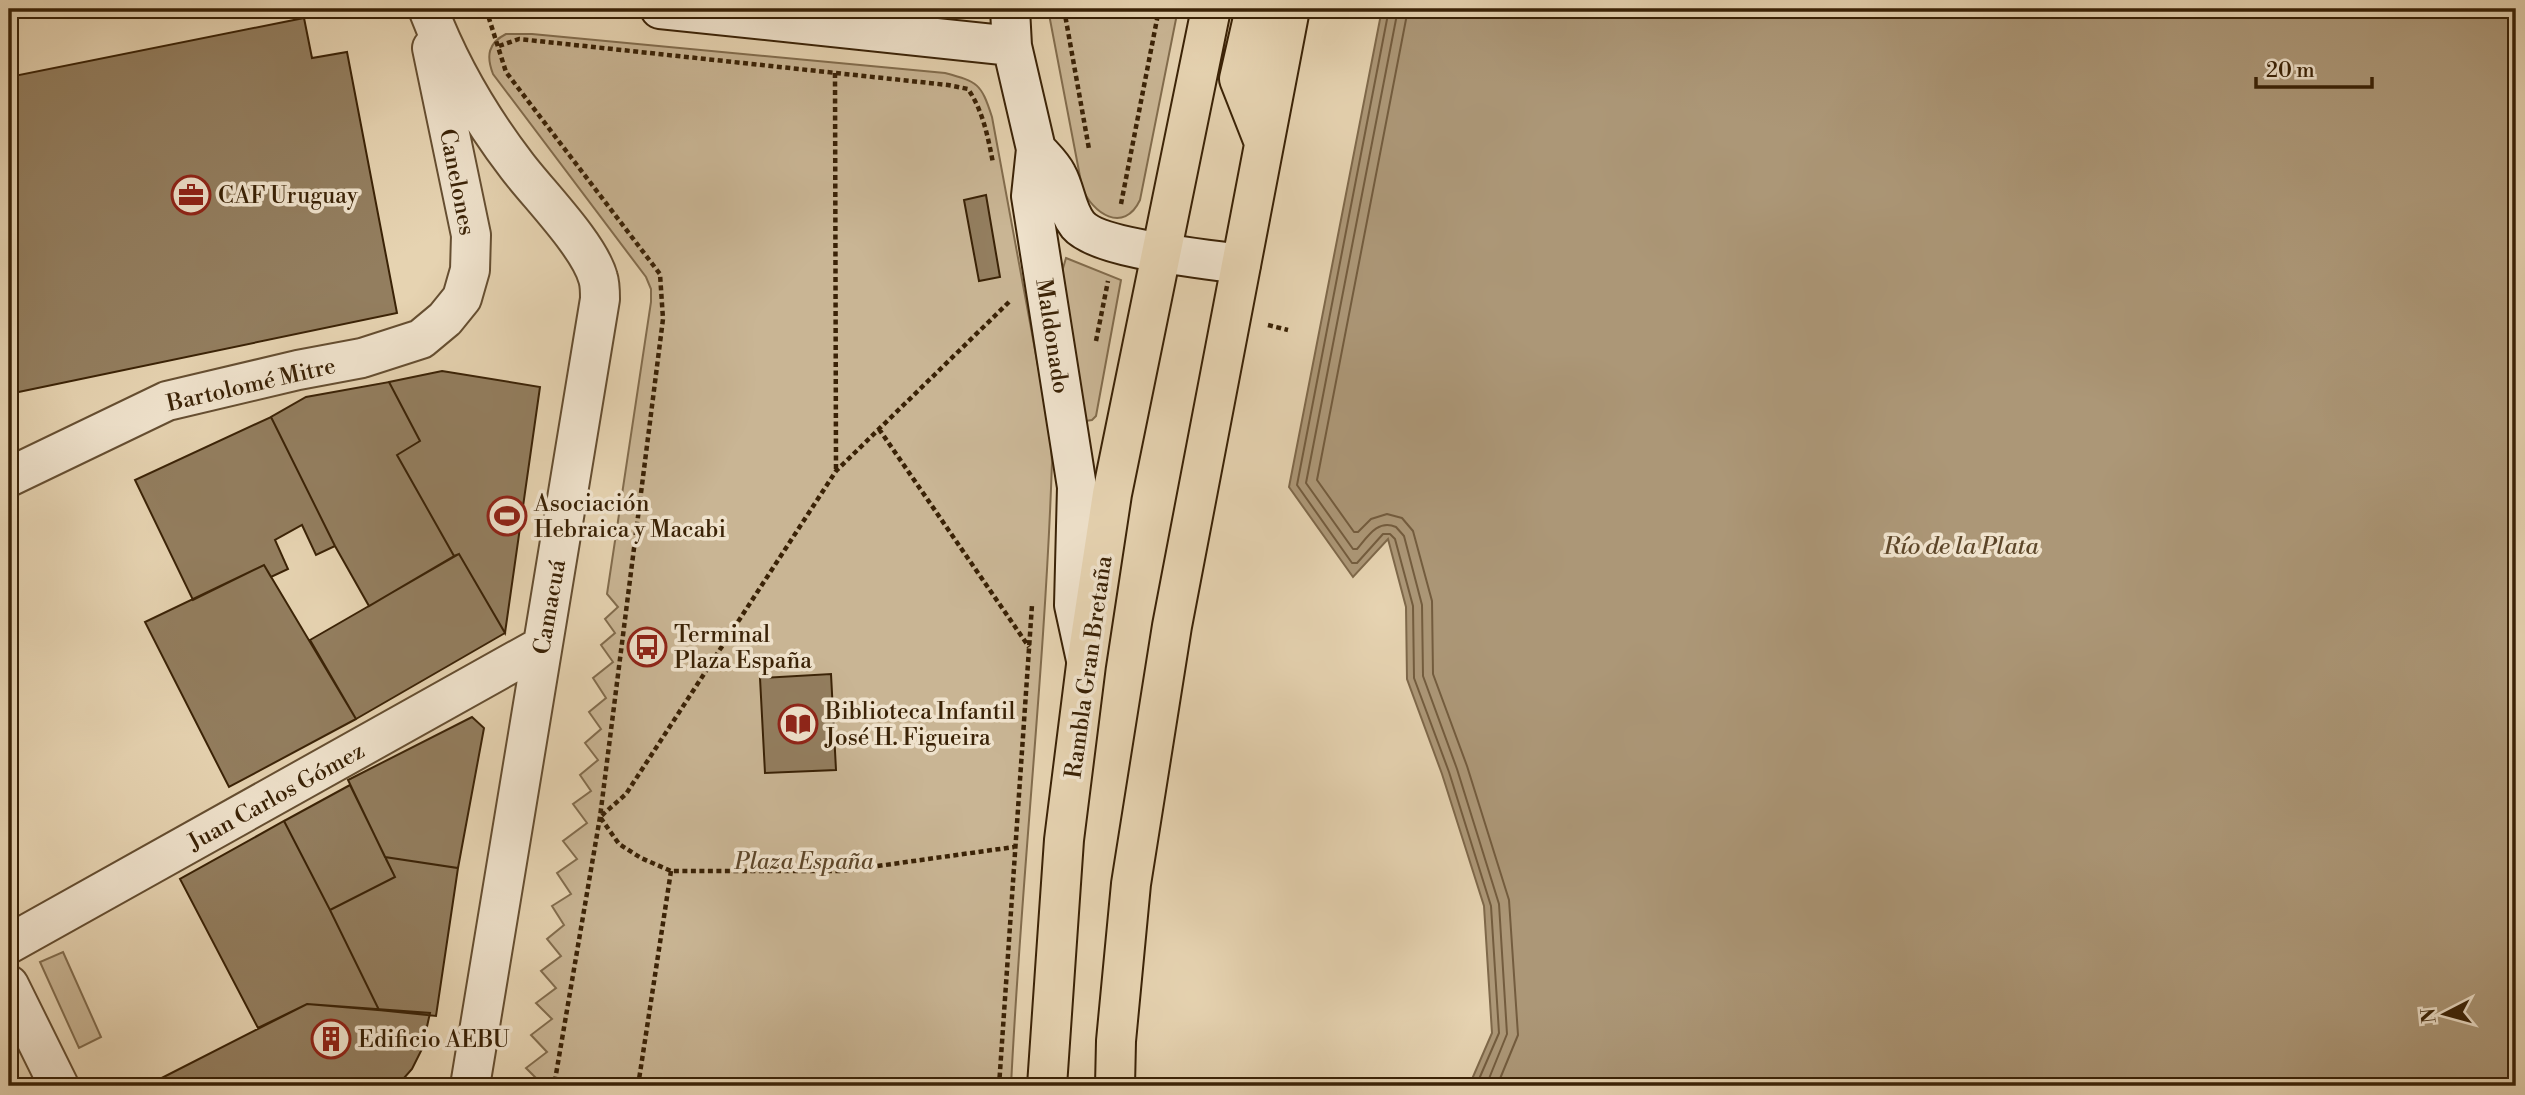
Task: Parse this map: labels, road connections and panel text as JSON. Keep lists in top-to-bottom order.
{
  "streets": {
    "main road": ["Rambla Gran Bretaña"],
    "street": [
      "Canelones",
      "Maldonado",
      "Bartolomé Mitre",
      "Camacuá",
      "Juan Carlos Gómez"
    ]
  },
  "crossings": [
    ["Canelones", "Bartolomé Mitre"],
    ["Canelones", "Camacuá"],
    ["Maldonado", "Rambla Gran Bretaña"],
    ["Camacuá", "Juan Carlos Gómez"]
  ],
  "water": ["Río de la Plata"],
  "parks": ["Plaza España"],
  "places": {
    "office": ["CAF Uruguay"],
    "sports": ["Asociación Hebraica y Macabi"],
    "bus stop": ["Terminal Plaza España"],
    "library": ["Biblioteca Infantil José H. Figueira"],
    "building": ["Edificio AEBU"]
  },
  "scale_bar": "20 m",
  "north": "left"
}
